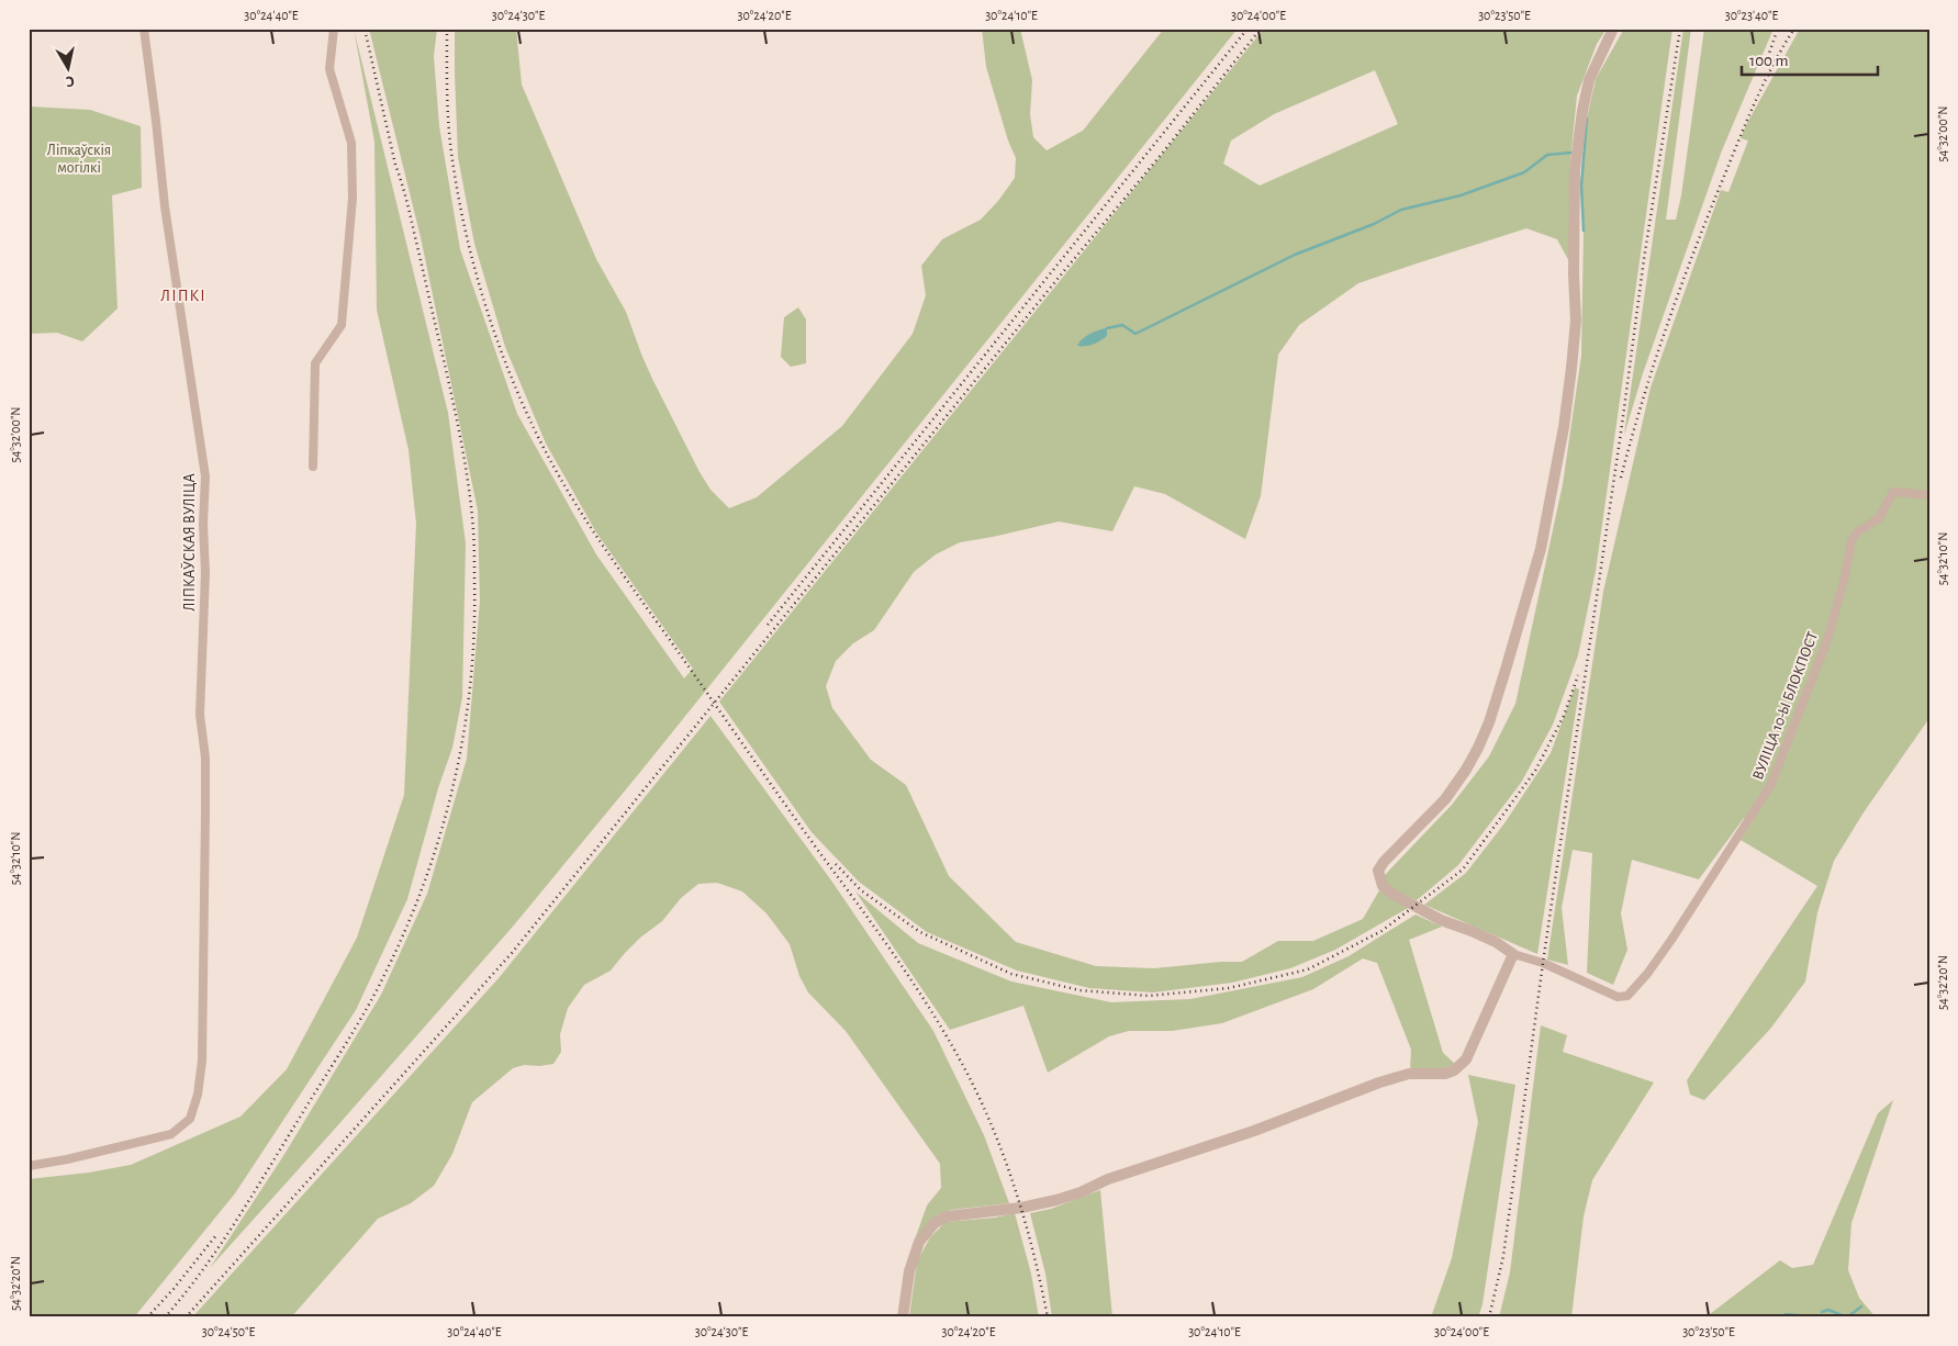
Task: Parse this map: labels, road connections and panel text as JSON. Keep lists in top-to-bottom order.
{
  "streets": {
    "street": ["ЛІПКАЎСКАЯ ВУЛІЦА", "ВУЛІЦА 10-Ы БЛОКПОСТ"]
  },
  "districts": ["ЛІПКІ"],
  "parks": ["Ліпкаўскія могілкі"],
  "scale_bar": "100 m",
  "north": "bottom",
  "coordinates": [
    "30°24'40\"E",
    "30°24'30\"E",
    "30°24'20\"E",
    "30°24'10\"E",
    "30°24'00\"E",
    "30°23'50\"E",
    "30°23'40\"E",
    "54°32'00\"N",
    "54°32'10\"N",
    "54°32'20\"N",
    "30°24'50\"E"
  ]
}
